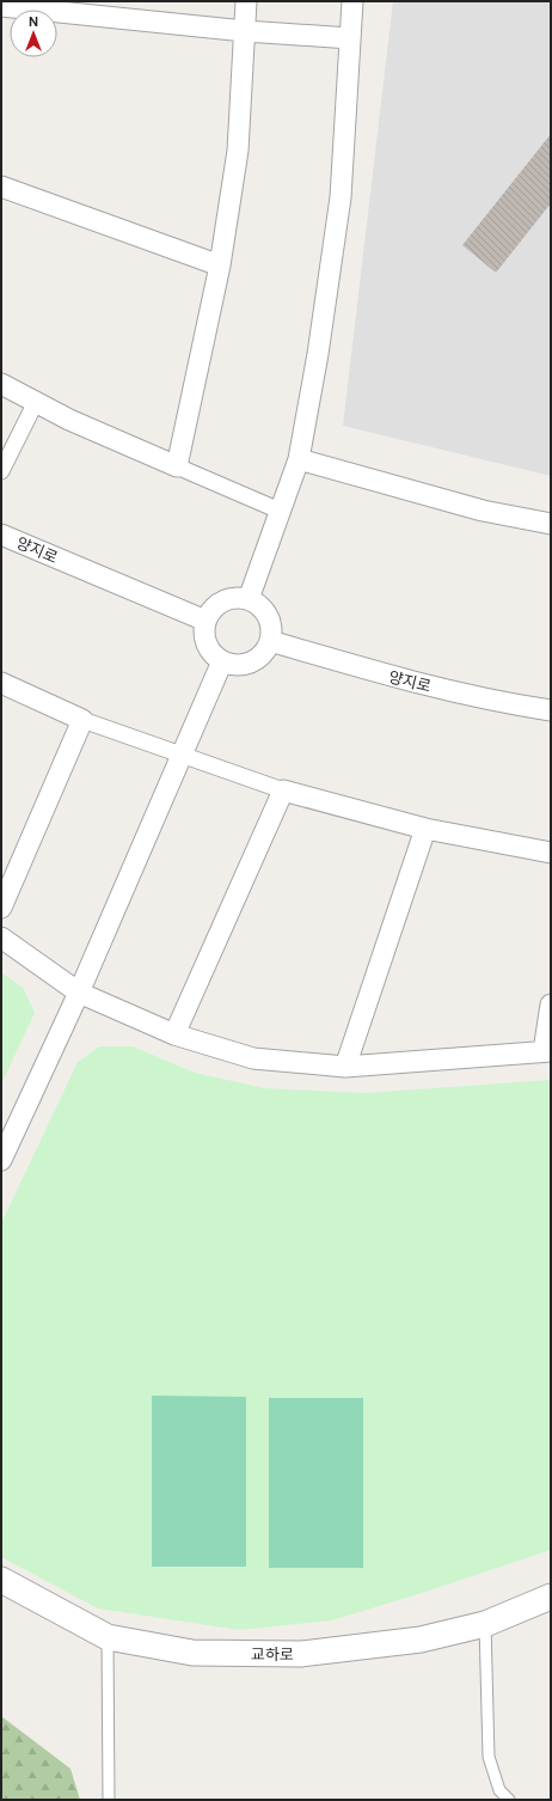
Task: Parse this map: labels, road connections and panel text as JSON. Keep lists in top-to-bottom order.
{
  "streets": {
    "street": ["양지로", "교하로"]
  },
  "north": "top"
}
